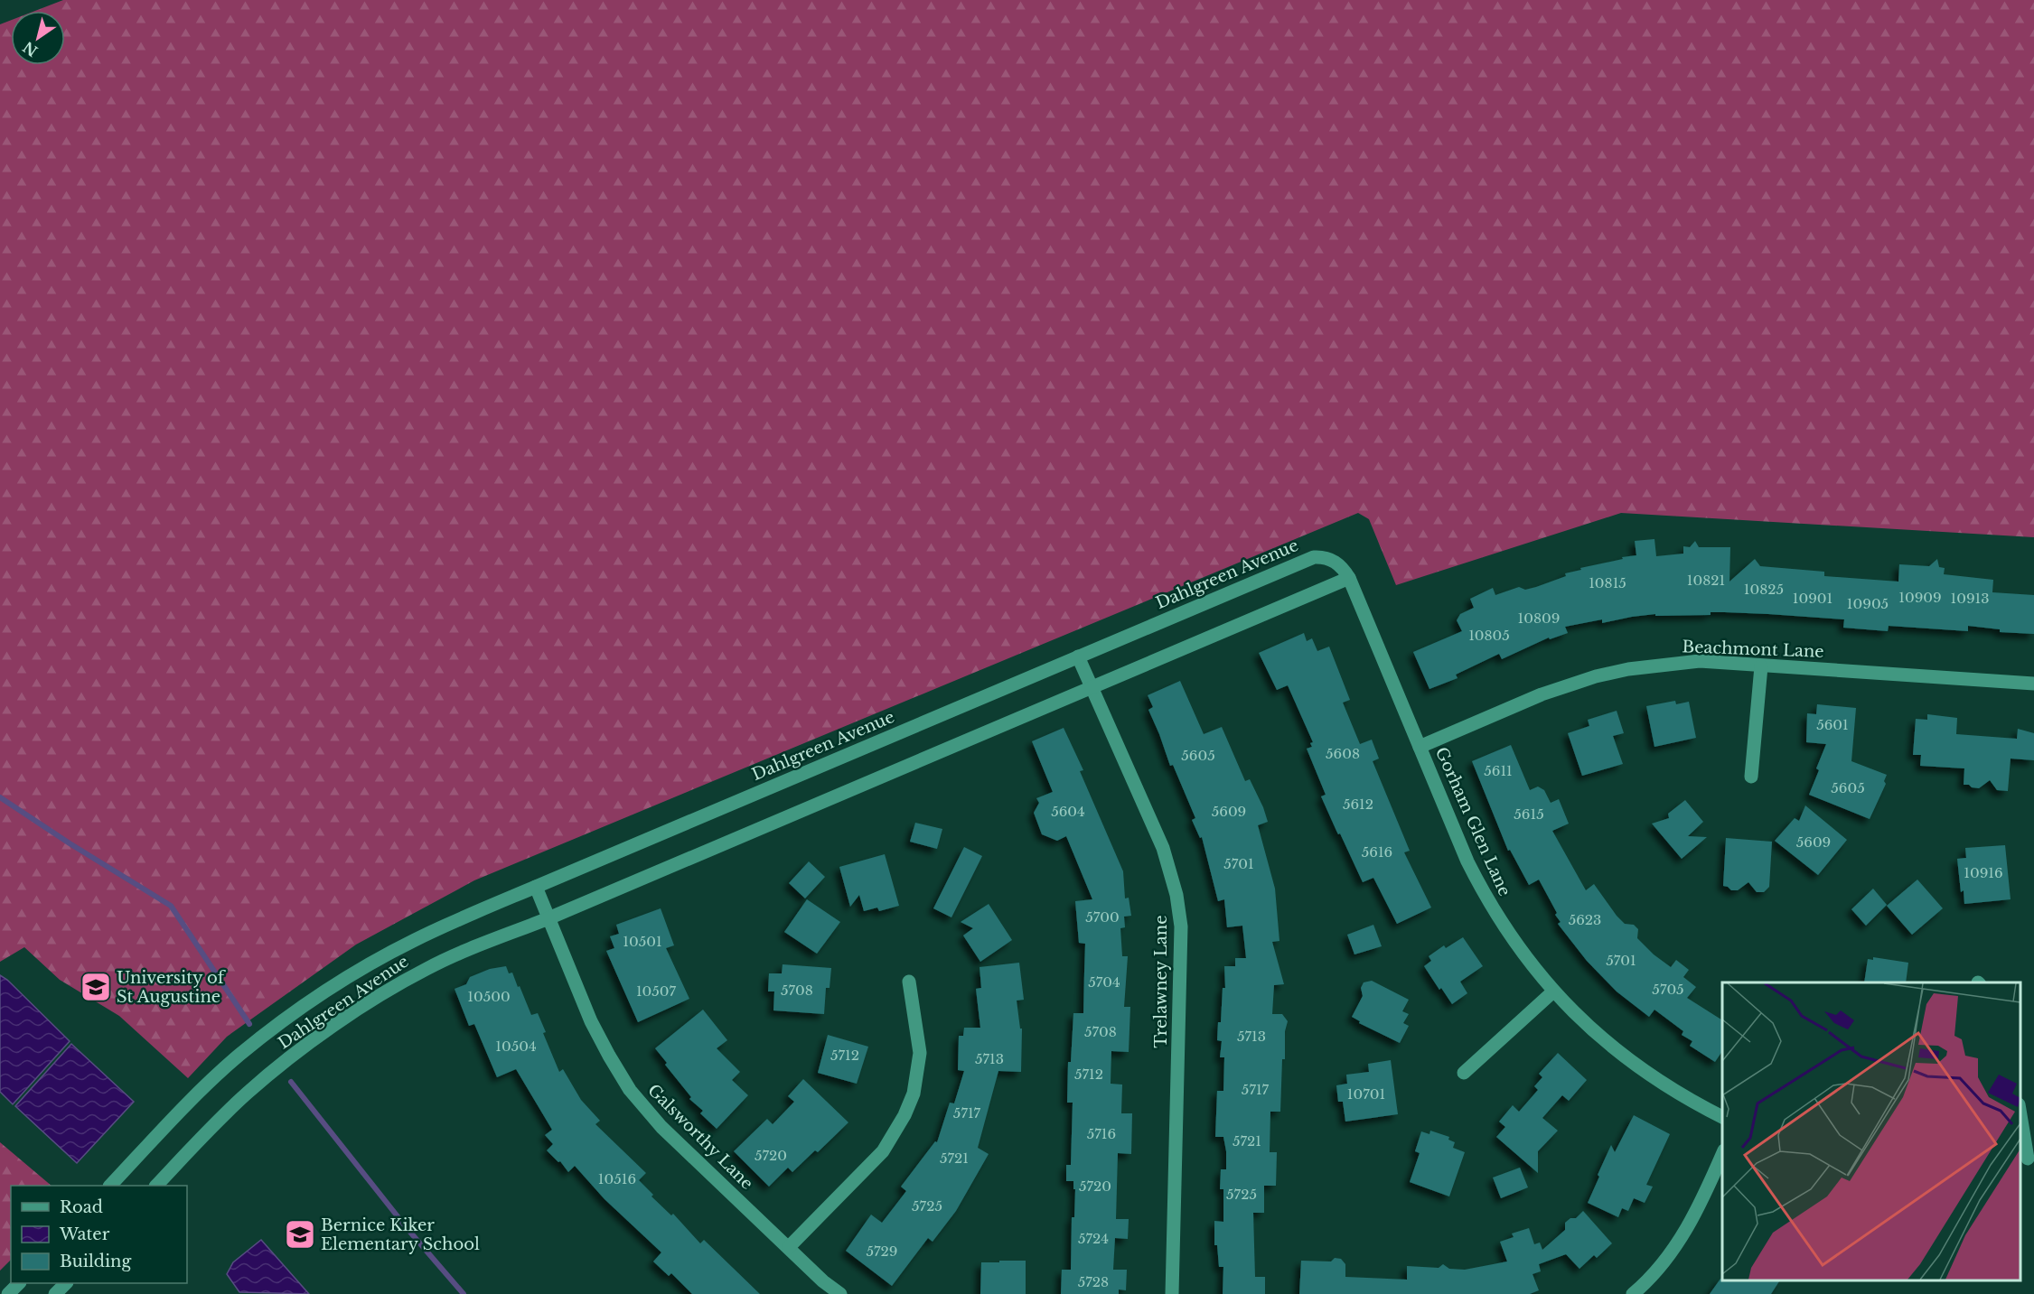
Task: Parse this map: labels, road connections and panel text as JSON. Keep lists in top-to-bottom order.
{
  "streets": {
    "street": [
      "Dahlgreen Avenue",
      "Beachmont Lane",
      "Gorham Glen Lane",
      "Trelawney Lane",
      "Galsworthy Lane"
    ]
  },
  "crossings": [
    ["Dahlgreen Avenue", "Gorham Glen Lane"],
    ["Dahlgreen Avenue", "Trelawney Lane"],
    ["Dahlgreen Avenue", "Galsworthy Lane"],
    ["Beachmont Lane", "Gorham Glen Lane"]
  ],
  "places": {
    "school or university": ["University of St Augustine", "Bernice Kiker Elementary School"]
  },
  "house_numbers": [
    "10821",
    "10815",
    "10825",
    "10909",
    "10901",
    "10913",
    "10905",
    "10809",
    "10805",
    "5601",
    "5608",
    "5605",
    "5611",
    "5605",
    "5612",
    "5604",
    "5609",
    "5615",
    "5609",
    "5616",
    "5701",
    "10916",
    "5700",
    "5623",
    "10501",
    "5701",
    "5704",
    "5705",
    "5708",
    "10507",
    "10500",
    "5708",
    "5713",
    "10504",
    "5712",
    "5713",
    "5712",
    "5717",
    "10701",
    "5717",
    "5716",
    "5721",
    "5720",
    "5721",
    "10516",
    "5720",
    "5725",
    "5725",
    "5724",
    "5729",
    "5728"
  ],
  "legend": ["Road", "Water", "Building"],
  "north": "bottom left"
}
